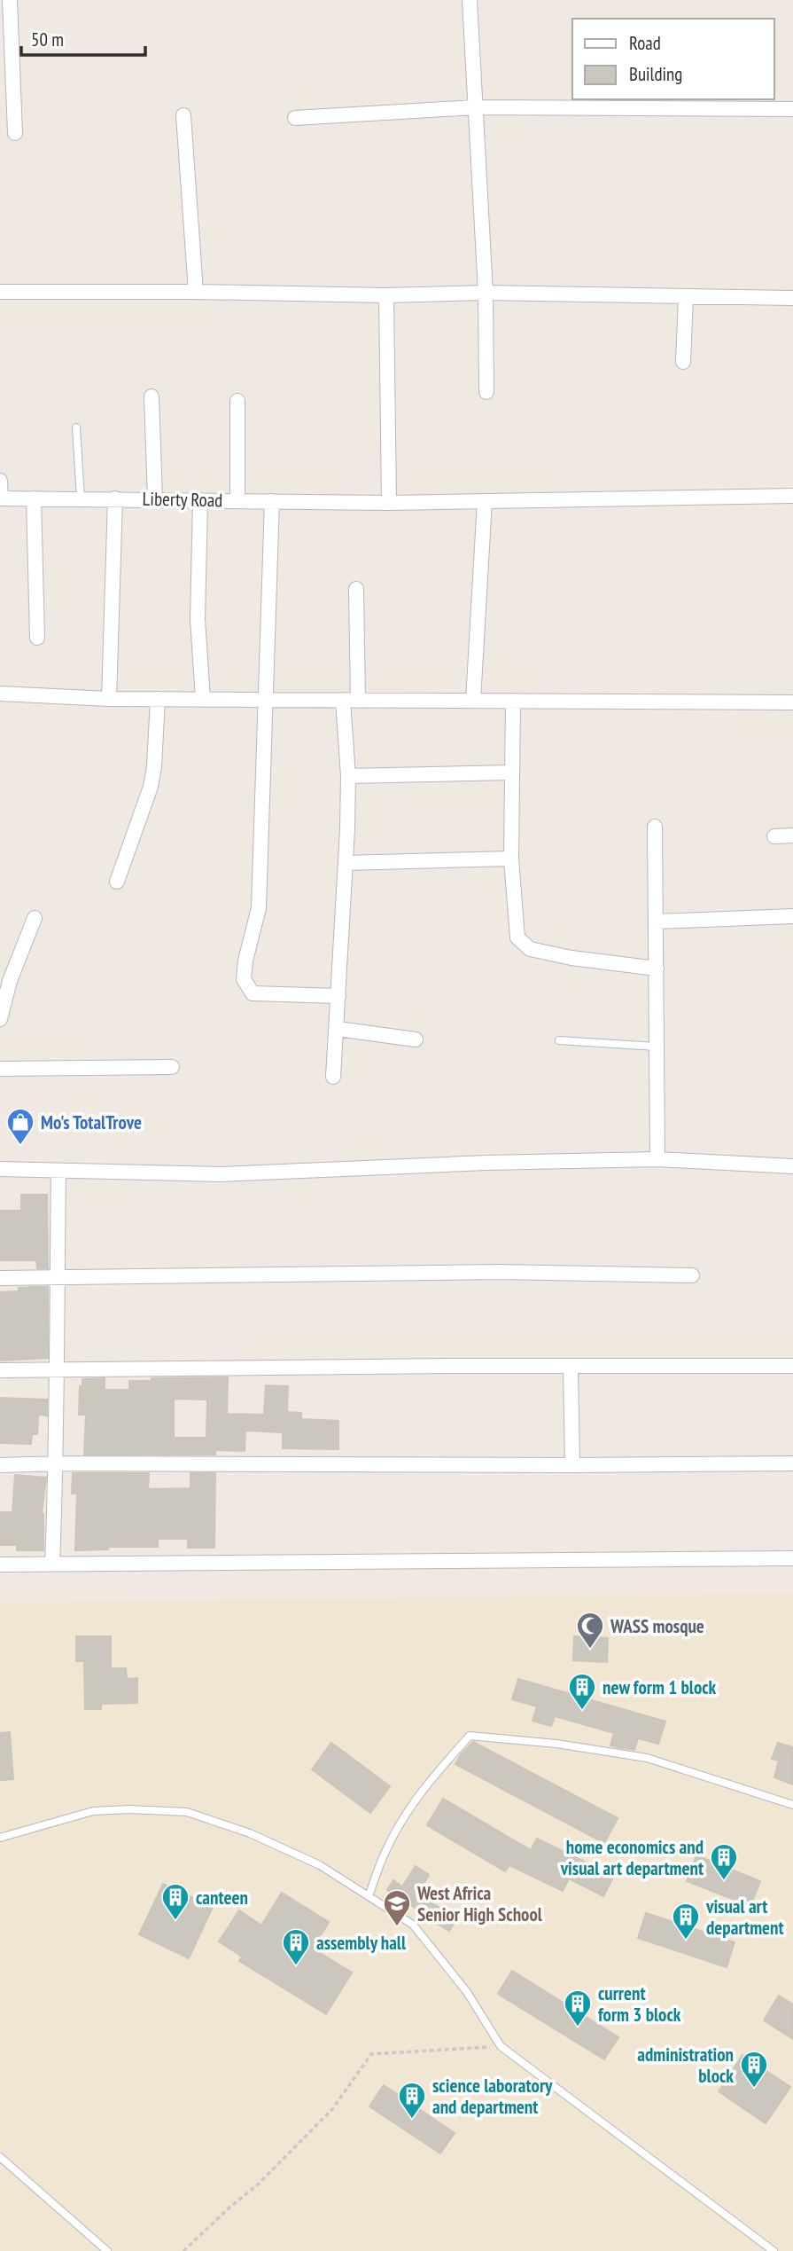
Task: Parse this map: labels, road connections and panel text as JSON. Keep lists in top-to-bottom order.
{
  "streets": {
    "street": ["Liberty Road"]
  },
  "places": {
    "shop": ["Mo's TotalTrove"],
    "mosque": ["WASS mosque"],
    "building": [
      "new form 1 block",
      "home economics and visual art department",
      "canteen",
      "visual art department",
      "assembly hall",
      "current form 3 block",
      "administration block",
      "science laboratory and department"
    ],
    "school or university": ["West Africa Senior High School"]
  },
  "legend": ["Road", "Building"],
  "scale_bar": "50 m"
}
